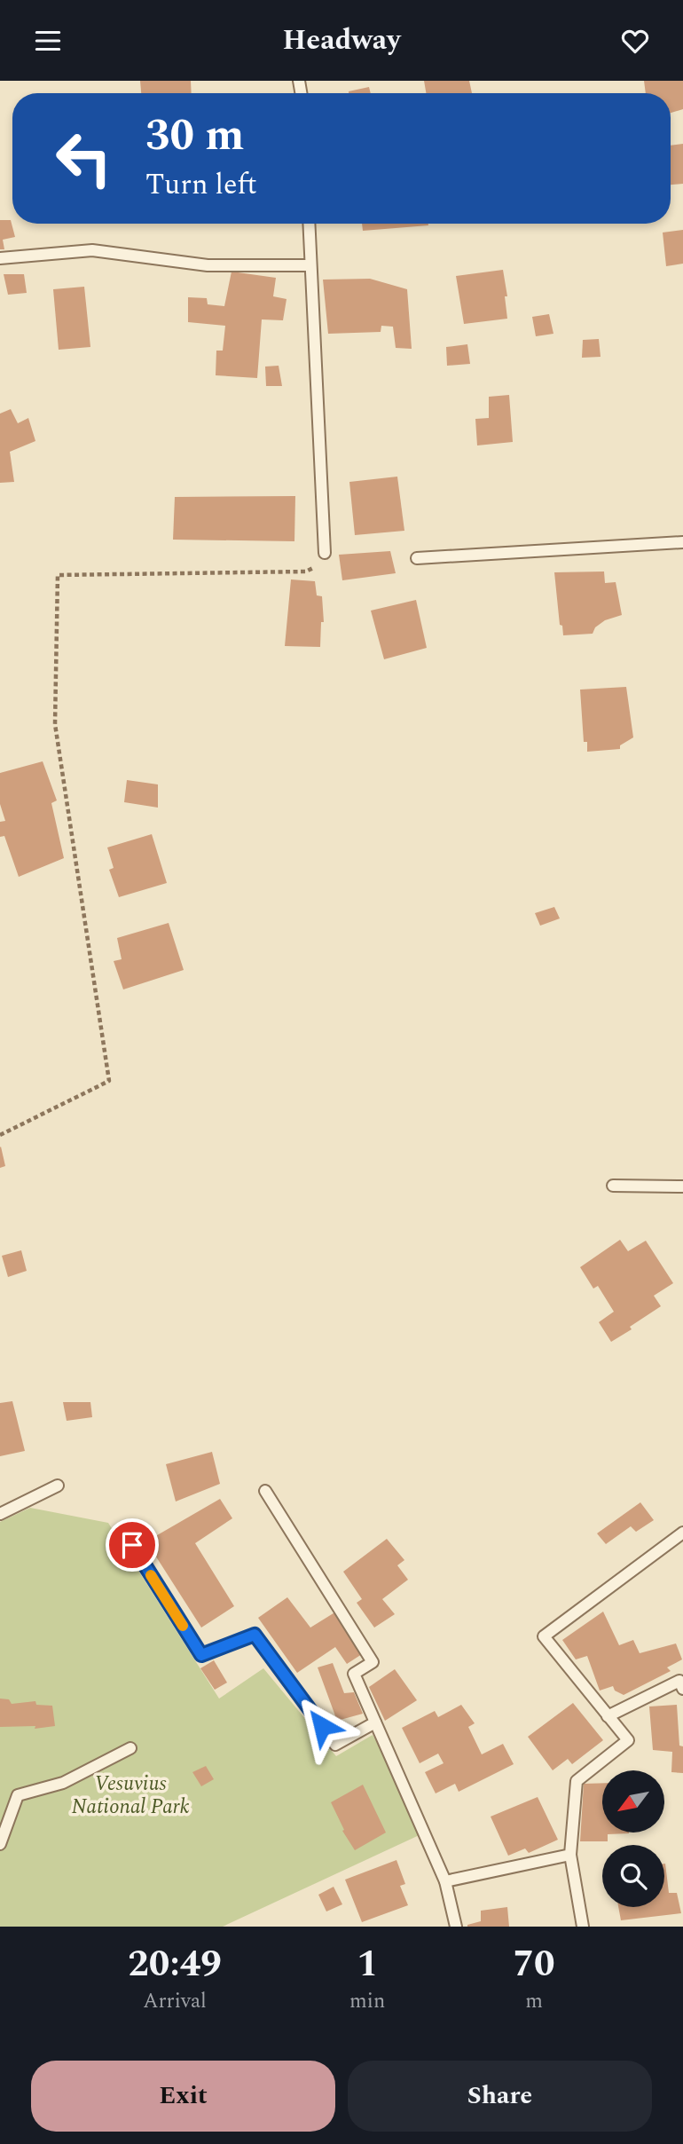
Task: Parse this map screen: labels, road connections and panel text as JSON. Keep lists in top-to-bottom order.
{
  "parks": ["Vesuvius National Park"],
  "north": "bottom left",
  "page": {
    "header": "Headway",
    "turn": ["30 m", "Turn left"],
    "eta": [
      "20:49",
      "Arrival",
      "1",
      "min",
      "70",
      "m"
    ],
    "buttons": ["Exit", "Share"]
  }
}
